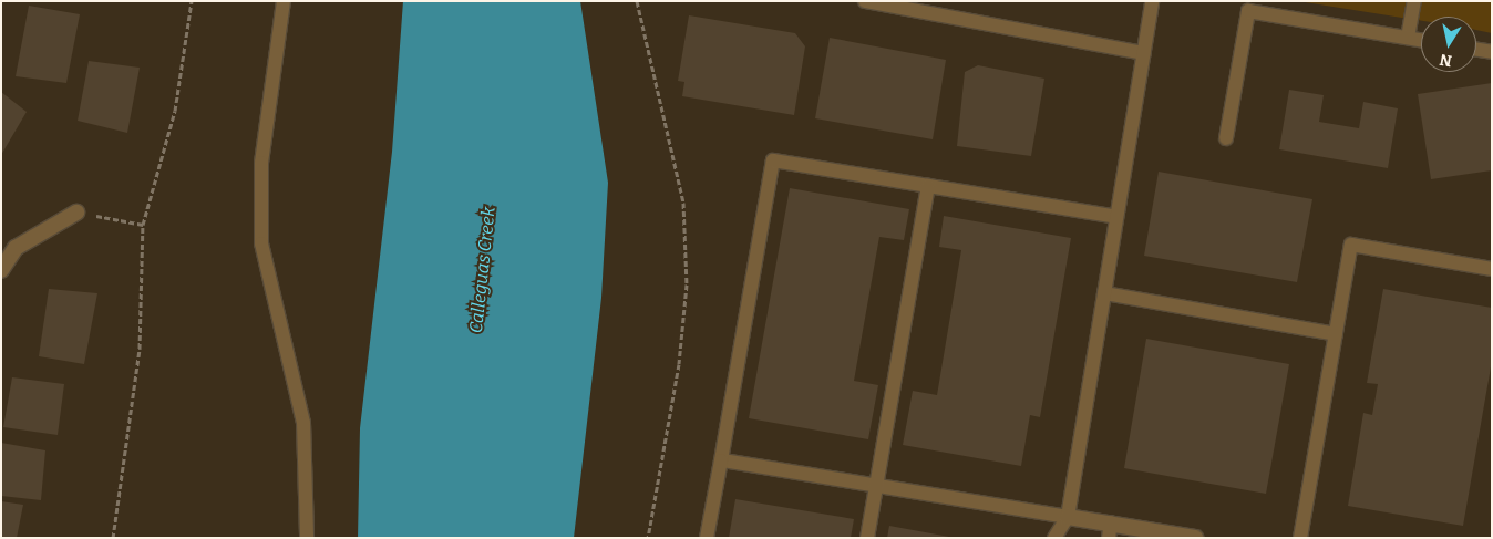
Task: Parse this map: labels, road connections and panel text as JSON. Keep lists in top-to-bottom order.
{
  "water": ["Calleguas Creek"],
  "north": "bottom"
}
